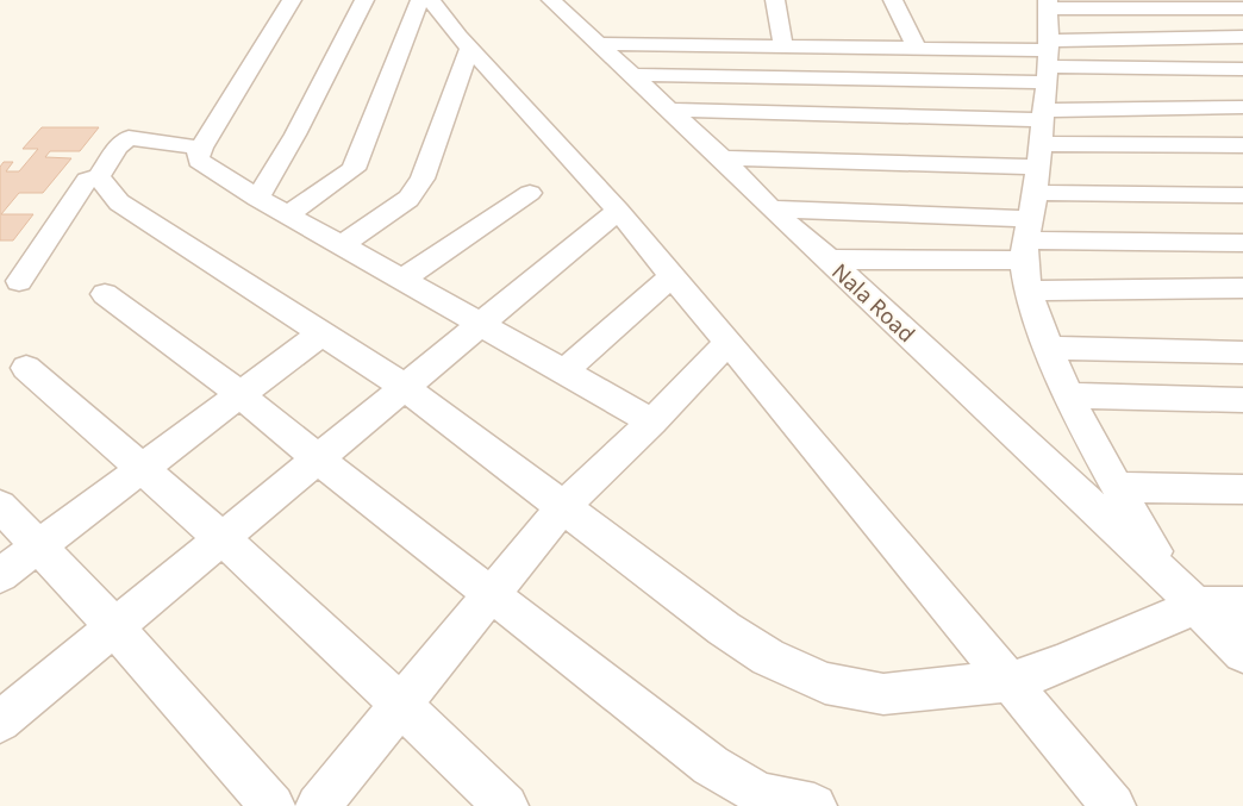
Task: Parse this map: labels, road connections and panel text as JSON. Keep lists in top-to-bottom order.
{
  "streets": {
    "street": ["Nala Road"]
  }
}
